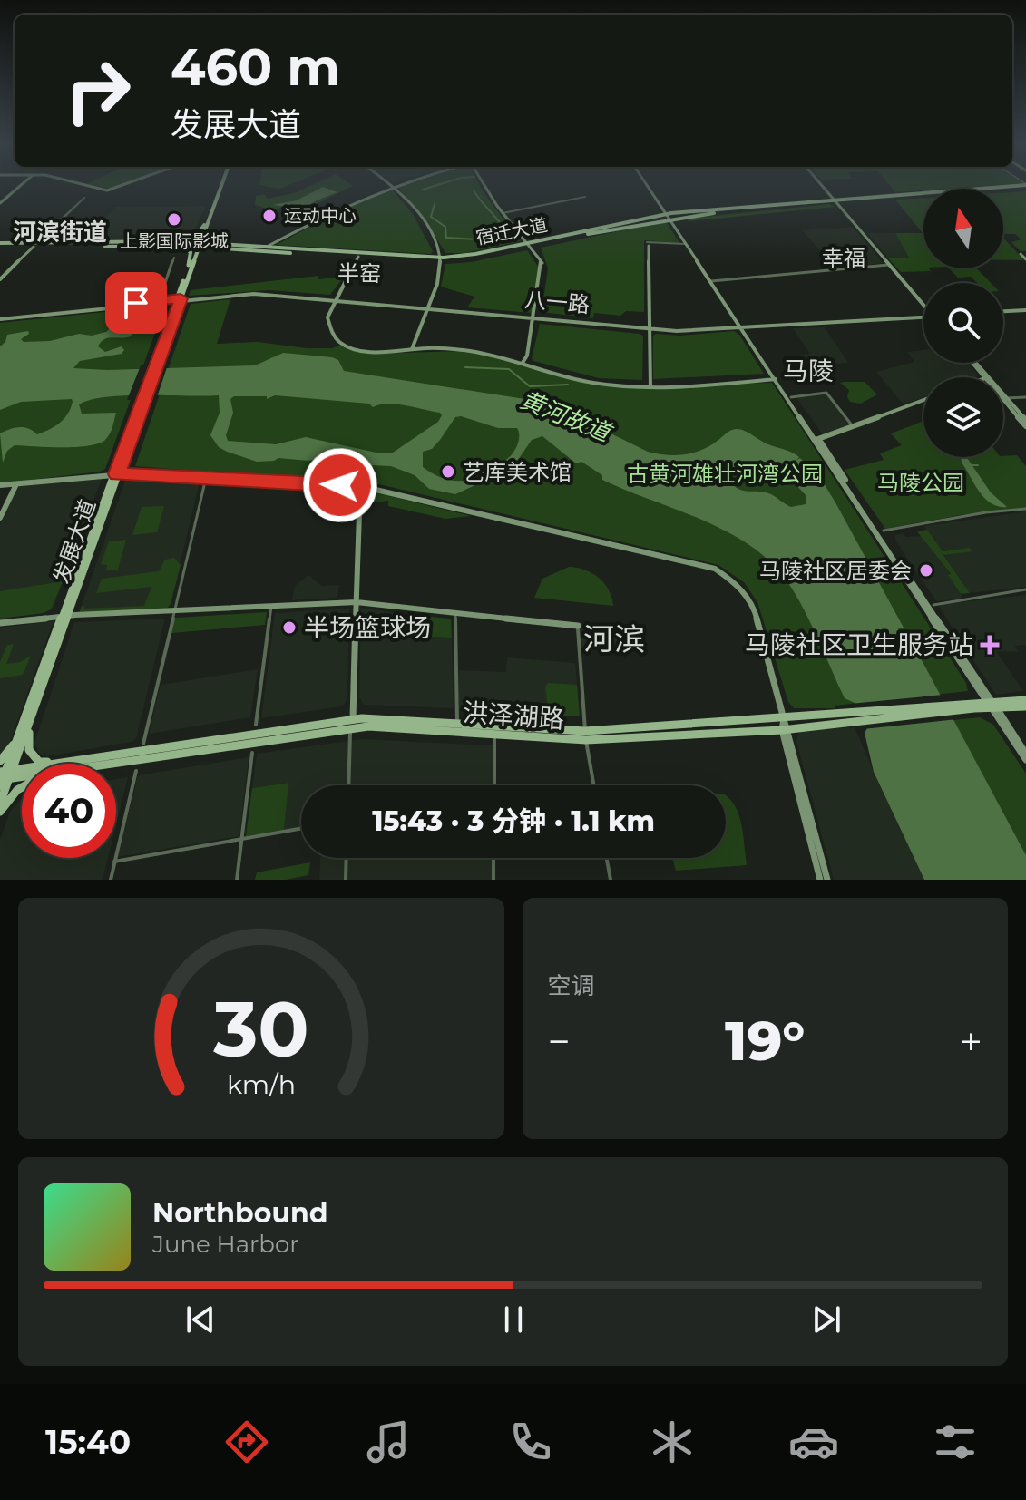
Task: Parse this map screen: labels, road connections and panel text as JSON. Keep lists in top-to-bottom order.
{
  "streets": {
    "main road": ["宿迁大道", "发展大道", "洪泽湖路"],
    "street": ["八一路"]
  },
  "crossings": [
    ["宿迁大道", "发展大道"],
    ["八一路", "发展大道"]
  ],
  "districts": [
    "河滨街道",
    "幸福",
    "半窑",
    "马陵",
    "河滨"
  ],
  "water": ["黄河故道"],
  "parks": ["古黄河雄壮河湾公园", "马陵公园"],
  "places": {
    "other": [
      "运动中心",
      "上影国际影城",
      "艺库美术馆",
      "马陵社区居委会",
      "半场篮球场"
    ],
    "health": ["马陵社区卫生服务站"]
  },
  "north": "top",
  "page": {
    "turn": ["460 m", "发展大道"],
    "limit": "40",
    "trip": "15:43 · 3 分钟 · 1.1 km",
    "tile": "空调",
    "heat": ["−", "19°", "+"],
    "song": ["Northbound", "June Harbor"],
    "tabs": "15:40",
    "gauge": ["30", "km/h"]
  }
}
